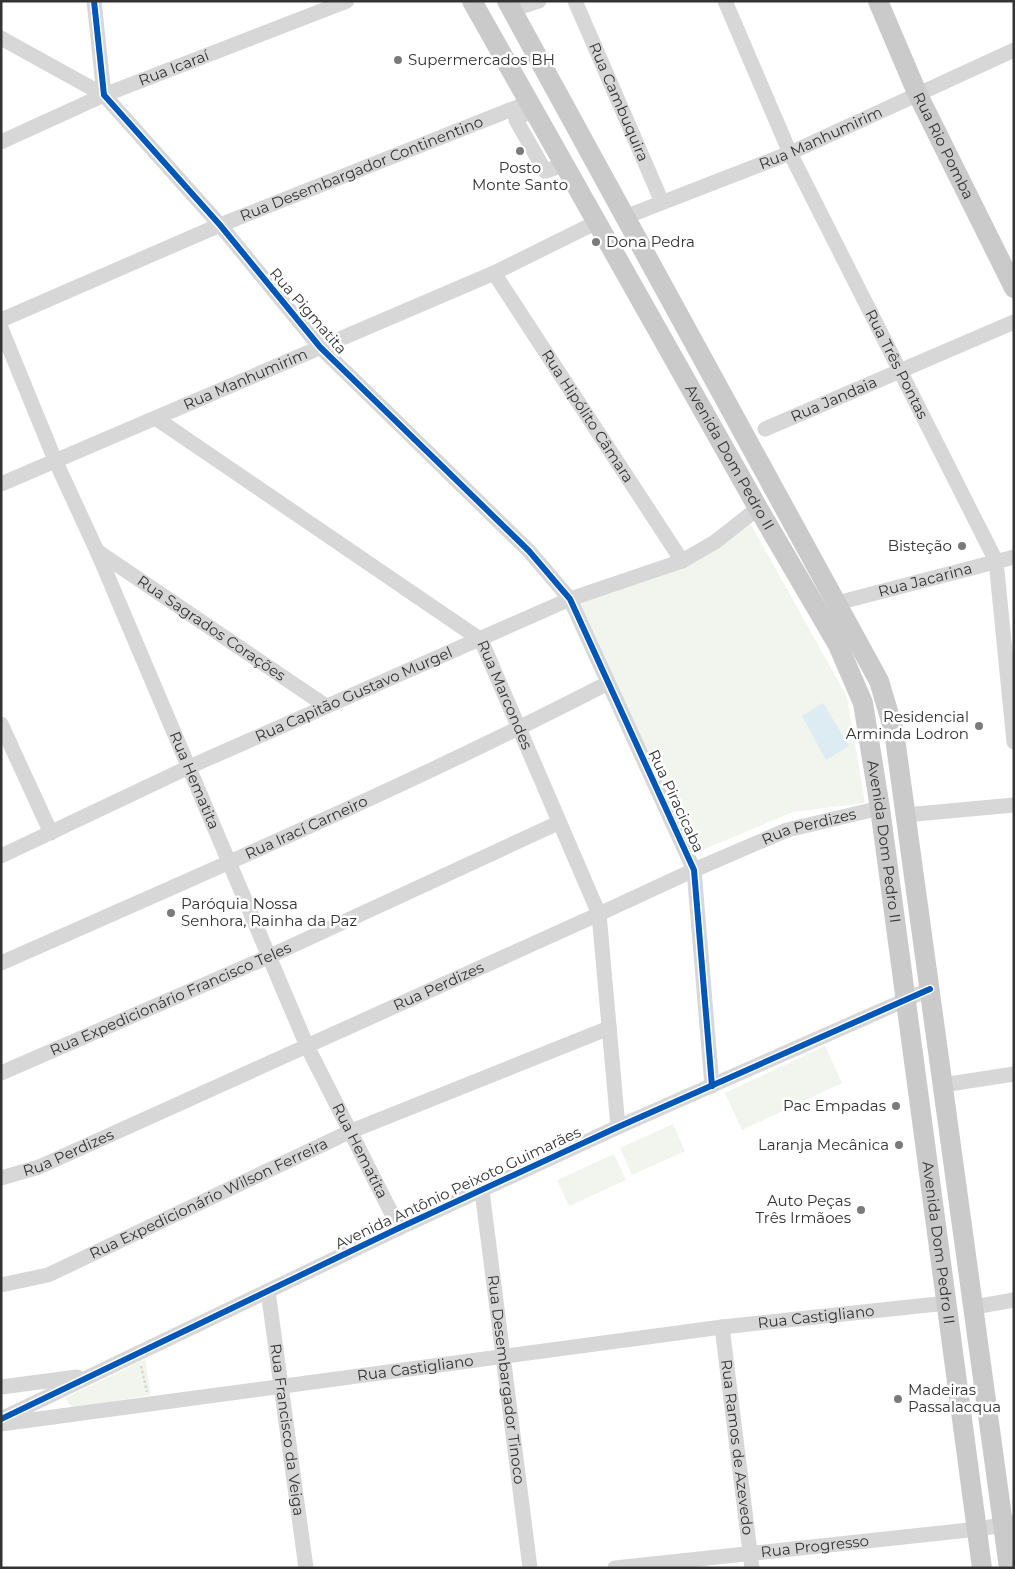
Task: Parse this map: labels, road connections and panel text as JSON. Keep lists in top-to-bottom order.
{
  "streets": {
    "main road": ["Rua Rio Pomba", "Avenida Dom Pedro II"],
    "street": [
      "Rua Icaraí",
      "Rua Cambuquira",
      "Rua Manhumirim",
      "Rua Desembargador Continentino",
      "Rua Pigmatita",
      "Rua Três Pontas",
      "Rua Jandaia",
      "Rua Hipólito Câmara",
      "Rua Jacarina",
      "Rua Sagrados Corações",
      "Rua Capitão Gustavo Murgel",
      "Rua Marcondes",
      "Rua Hematita",
      "Rua Piracicaba",
      "Rua Irací Carneiro",
      "Rua Perdizes",
      "Rua Expedicionário Francisco Teles",
      "Avenida Antônio Peixoto Guimarães",
      "Rua Expedicionário Wilson Ferreira",
      "Rua Castigliano",
      "Rua Desembargador Tinoco",
      "Rua Francisco da Veiga",
      "Rua Ramos de Azevedo",
      "Rua Progresso"
    ]
  },
  "crossings": [
    ["Rua Icaraí", "Rua Pigmatita"],
    ["Rua Cambuquira", "Rua Manhumirim"],
    ["Rua Manhumirim", "Rua Rio Pomba"],
    ["Rua Manhumirim", "Rua Pigmatita"],
    ["Rua Manhumirim", "Rua Três Pontas"],
    ["Rua Manhumirim", "Rua Hipólito Câmara"],
    ["Rua Manhumirim", "Avenida Dom Pedro II"],
    ["Rua Manhumirim", "Rua Marcondes"],
    ["Rua Manhumirim", "Rua Hematita"],
    ["Rua Desembargador Continentino", "Rua Pigmatita"],
    ["Rua Desembargador Continentino", "Avenida Dom Pedro II"],
    ["Rua Pigmatita", "Rua Capitão Gustavo Murgel"],
    ["Rua Pigmatita", "Rua Piracicaba"],
    ["Rua Três Pontas", "Rua Jandaia"],
    ["Rua Três Pontas", "Rua Jacarina"],
    ["Rua Hipólito Câmara", "Rua Capitão Gustavo Murgel"],
    ["Avenida Dom Pedro II", "Rua Jacarina"],
    ["Avenida Dom Pedro II", "Rua Capitão Gustavo Murgel"],
    ["Avenida Dom Pedro II", "Rua Perdizes"],
    ["Avenida Dom Pedro II", "Avenida Antônio Peixoto Guimarães"],
    ["Avenida Dom Pedro II", "Rua Castigliano"],
    ["Avenida Dom Pedro II", "Rua Progresso"],
    ["Rua Sagrados Corações", "Rua Capitão Gustavo Murgel"],
    ["Rua Sagrados Corações", "Rua Hematita"],
    ["Rua Capitão Gustavo Murgel", "Rua Marcondes"],
    ["Rua Capitão Gustavo Murgel", "Rua Hematita"],
    ["Rua Capitão Gustavo Murgel", "Rua Piracicaba"],
    ["Rua Marcondes", "Rua Irací Carneiro"],
    ["Rua Marcondes", "Rua Perdizes"],
    ["Rua Marcondes", "Rua Expedicionário Francisco Teles"],
    ["Rua Marcondes", "Avenida Antônio Peixoto Guimarães"],
    ["Rua Marcondes", "Rua Expedicionário Wilson Ferreira"],
    ["Rua Hematita", "Rua Irací Carneiro"],
    ["Rua Hematita", "Rua Perdizes"],
    ["Rua Hematita", "Rua Expedicionário Francisco Teles"],
    ["Rua Hematita", "Avenida Antônio Peixoto Guimarães"],
    ["Rua Hematita", "Rua Expedicionário Wilson Ferreira"],
    ["Rua Piracicaba", "Rua Irací Carneiro"],
    ["Rua Piracicaba", "Rua Perdizes"],
    ["Rua Piracicaba", "Avenida Antônio Peixoto Guimarães"],
    ["Avenida Antônio Peixoto Guimarães", "Rua Desembargador Tinoco"],
    ["Avenida Antônio Peixoto Guimarães", "Rua Francisco da Veiga"],
    ["Rua Castigliano", "Rua Desembargador Tinoco"],
    ["Rua Castigliano", "Rua Francisco da Veiga"],
    ["Rua Castigliano", "Rua Ramos de Azevedo"],
    ["Rua Ramos de Azevedo", "Rua Progresso"]
  ],
  "places": [
    "Supermercados BH",
    "Posto Monte Santo",
    "Dona Pedra",
    "Bisteção",
    "Residencial Arminda Lodron",
    "Paróquia Nossa Senhora, Rainha da Paz",
    "Pac Empadas",
    "Laranja Mecânica",
    "Auto Peças Três Irmãoes",
    "Madeiras Passalacqua"
  ]
}
